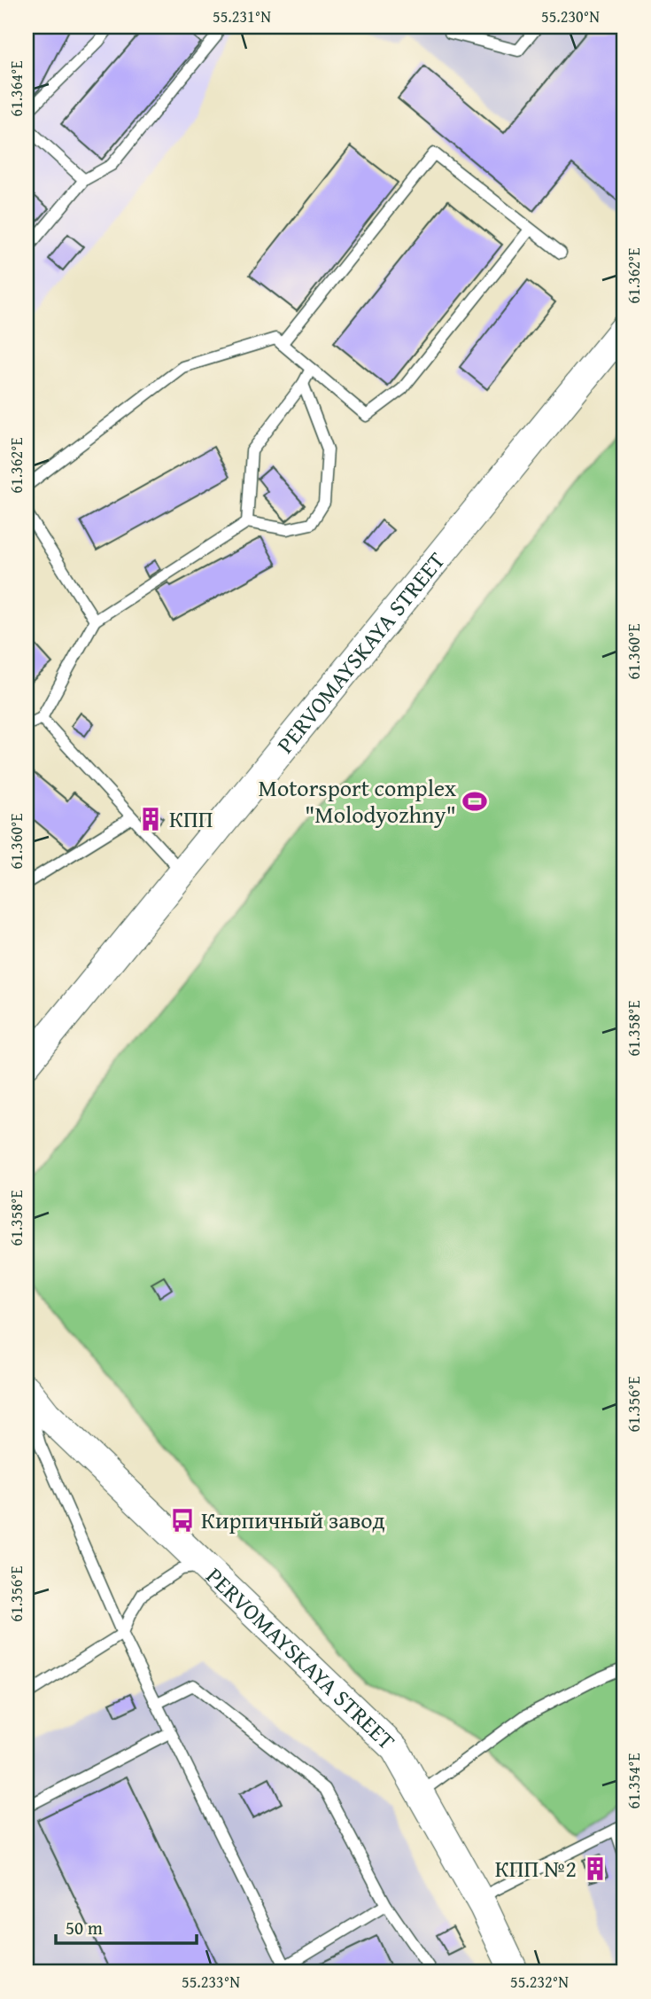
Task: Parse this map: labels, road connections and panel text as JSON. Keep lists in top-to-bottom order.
{
  "streets": {
    "street": ["PERVOMAYSKAYA STREET"]
  },
  "places": {
    "sports": ["Motorsport complex \"Molodyozhny\""],
    "building": ["КПП", "КПП №2"],
    "bus stop": ["Кирпичный завод"]
  },
  "scale_bar": "50 m",
  "coordinates": [
    "55.231°N",
    "55.230°N",
    "61.364°E",
    "61.362°E",
    "61.360°E",
    "61.358°E",
    "61.356°E",
    "61.354°E",
    "55.233°N",
    "55.232°N"
  ]
}
